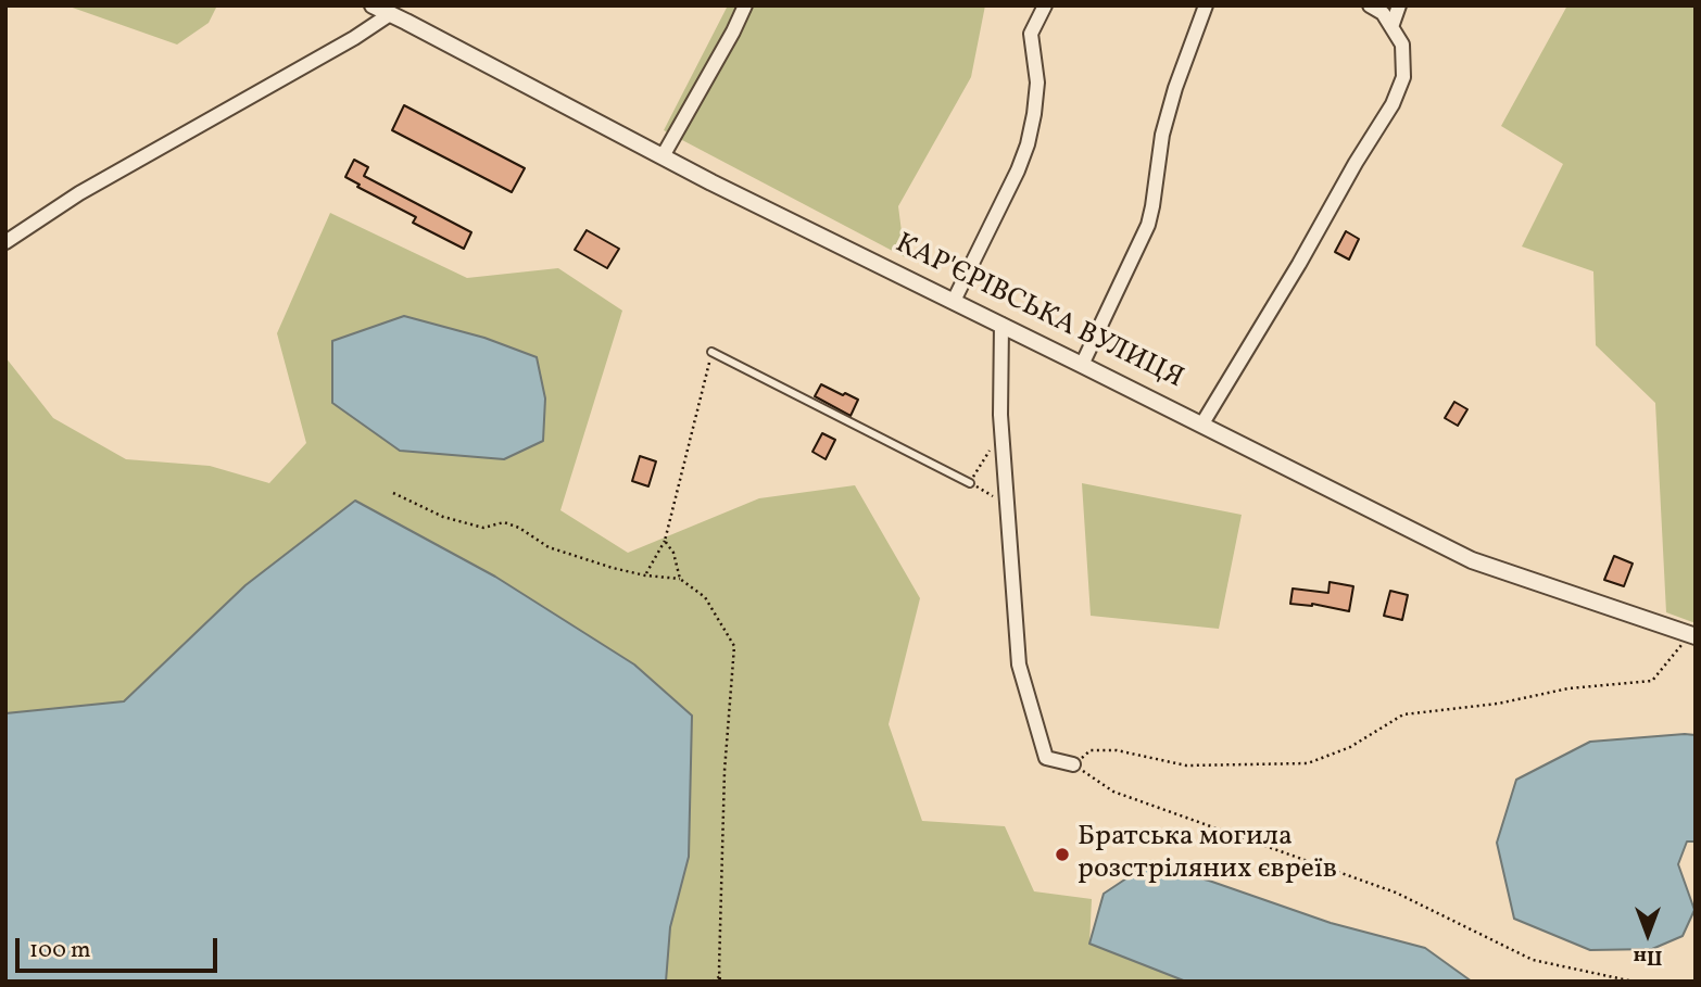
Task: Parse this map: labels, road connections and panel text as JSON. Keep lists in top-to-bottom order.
{
  "streets": {
    "street": ["КАР'ЄРІВСЬКА ВУЛИЦЯ"]
  },
  "places": ["Братська могила розстріляних євреїв"],
  "scale_bar": "100 m",
  "north": "bottom"
}
